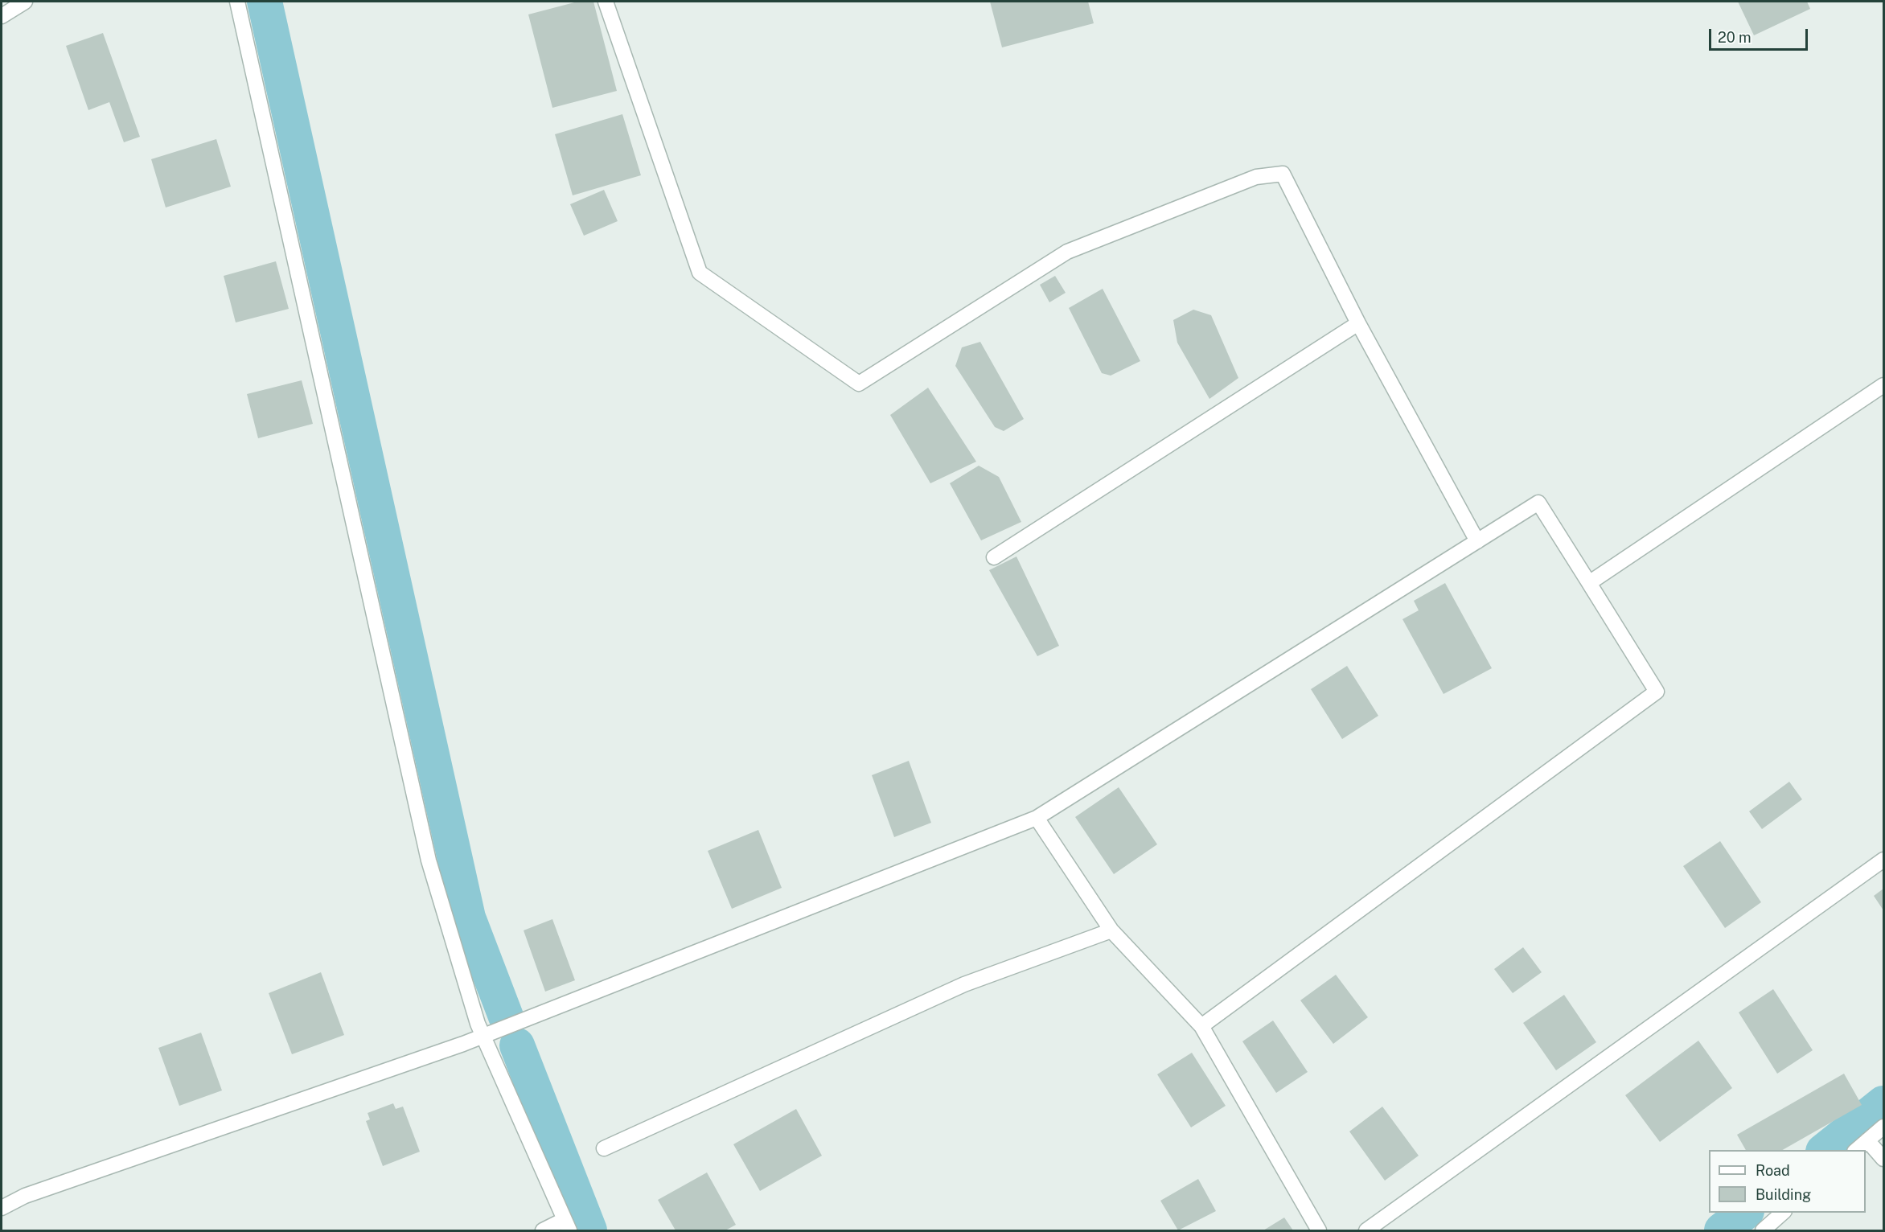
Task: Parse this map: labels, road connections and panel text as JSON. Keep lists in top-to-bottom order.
{
  "legend": ["Road", "Building"],
  "scale_bar": "20 m"
}
